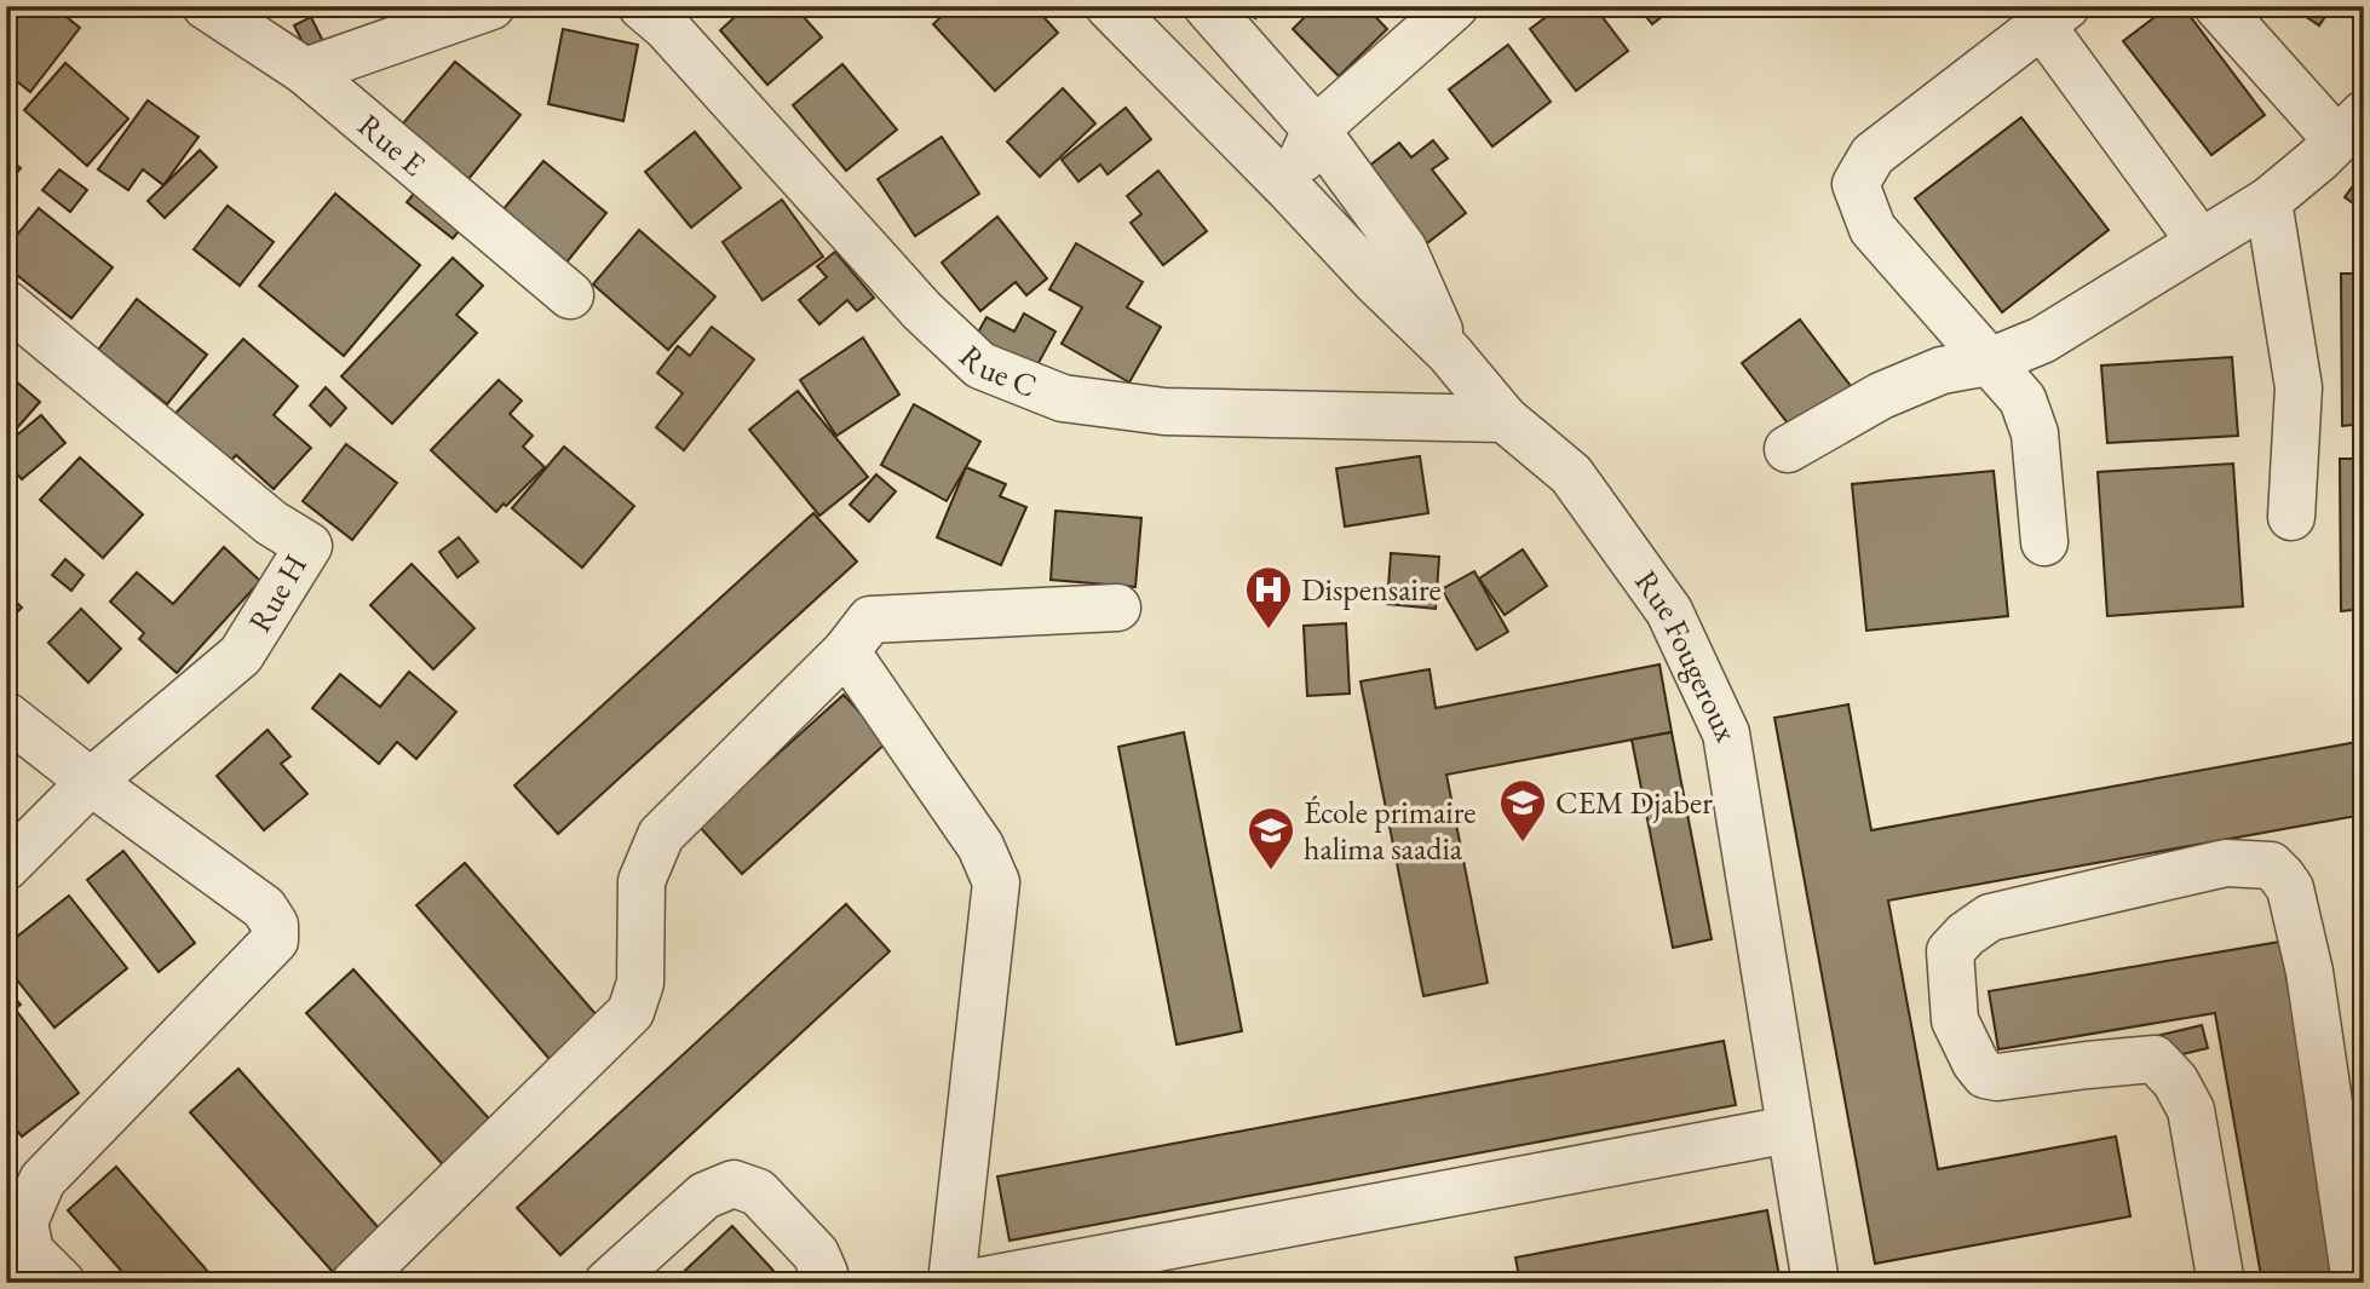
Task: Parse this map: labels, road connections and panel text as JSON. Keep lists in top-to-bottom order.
{
  "streets": {
    "street": [
      "Rue E",
      "Rue C",
      "Rue H",
      "Rue Fougeroux"
    ]
  },
  "crossings": [
    ["Rue C", "Rue Fougeroux"]
  ],
  "places": {
    "hospital": ["Dispensaire"],
    "school or university": ["CEM Djaber", "École primaire halima saadia"]
  }
}
